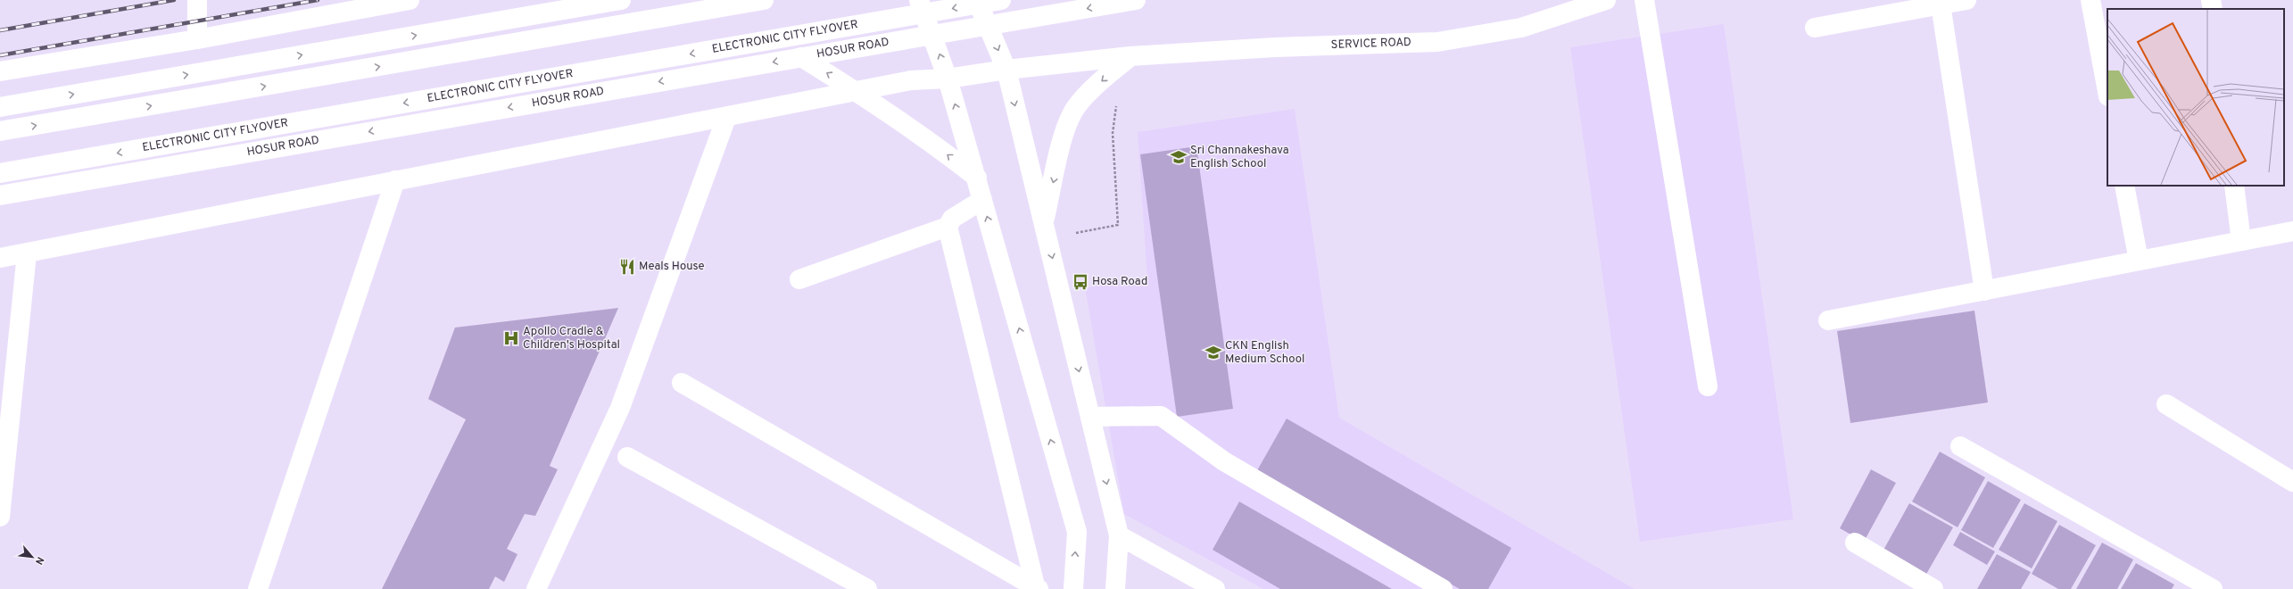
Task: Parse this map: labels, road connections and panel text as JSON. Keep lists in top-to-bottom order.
{
  "streets": {
    "main road": ["ELECTRONIC CITY FLYOVER", "SERVICE ROAD", "HOSUR ROAD"]
  },
  "places": {
    "school or university": ["Sri Channakeshava English School", "CKN English Medium School"],
    "restaurant": ["Meals House"],
    "bus stop": ["Hosa Road"],
    "hospital": ["Apollo Cradle & Children's Hospital"]
  },
  "north": "bottom right"
}
